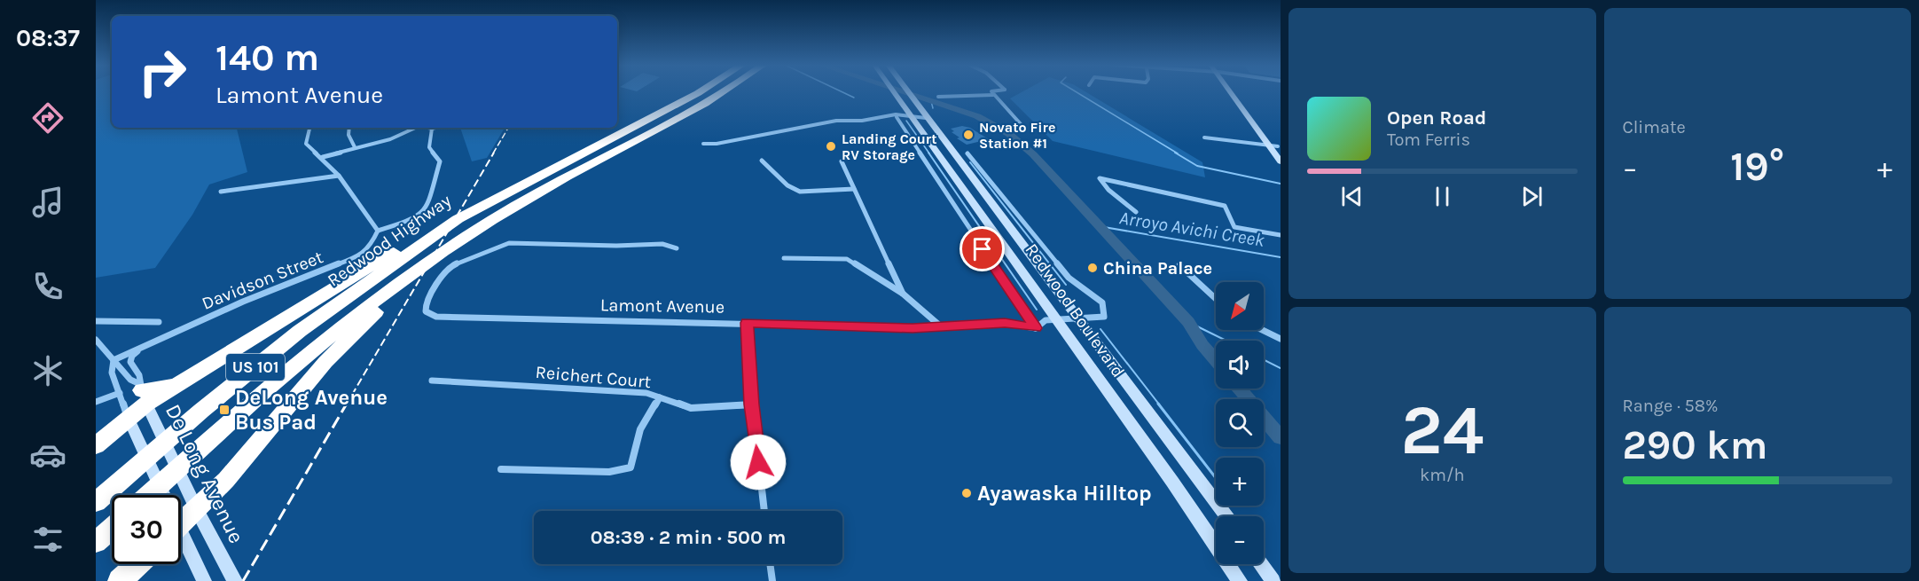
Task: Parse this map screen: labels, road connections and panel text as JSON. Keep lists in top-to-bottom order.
{
  "streets": {
    "highway": ["Redwood Highway", "US 101"],
    "main road": ["Redwood Boulevard", "De Long Avenue"],
    "street": ["Davidson Street", "Lamont Avenue", "Reichert Court"]
  },
  "crossings": [
    ["Davidson Street", "De Long Avenue"]
  ],
  "water": ["Arroyo Avichi Creek"],
  "places": {
    "other": [
      "Novato Fire Station #1",
      "Landing Court RV Storage",
      "China Palace",
      "Ayawaska Hilltop"
    ],
    "transit": ["DeLong Avenue Bus Pad"]
  },
  "north": "bottom left",
  "page": {
    "tabs": "08:37",
    "tile": [
      "Climate",
      ["24", "km/h"],
      ["Range · 58%", "290 km"]
    ],
    "turn": ["140 m", "Lamont Avenue"],
    "song": ["Open Road", "Tom Ferris"],
    "heat": ["−", "19°", "+"],
    "map_buttons": ["+", "−"],
    "limit": "30",
    "trip": "08:39 · 2 min · 500 m"
  }
}
